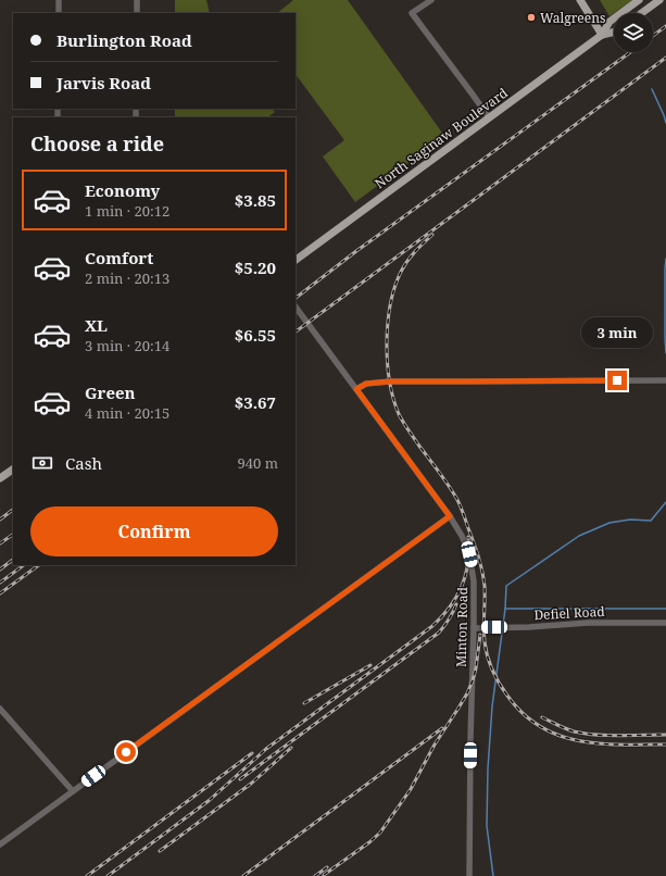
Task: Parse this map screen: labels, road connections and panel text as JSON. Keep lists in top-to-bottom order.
{
  "streets": {
    "main road": ["North Saginaw Boulevard"],
    "street": ["Defiel Road", "Minton Road"]
  },
  "crossings": [
    ["Defiel Road", "Minton Road"]
  ],
  "places": ["Walgreens"],
  "page": {
    "banner": ["Burlington Road", "Jarvis Road"],
    "heading": "Choose a ride",
    "list": [
      {
        "name": "Economy",
        "note": "1 min · 20:12",
        "value": "$3.85"
      },
      {
        "name": "Comfort",
        "note": "2 min · 20:13",
        "value": "$5.20"
      },
      {
        "name": "XL",
        "note": "3 min · 20:14",
        "value": "$6.55"
      },
      {
        "name": "Green",
        "note": "4 min · 20:15",
        "value": "$3.67"
      }
    ],
    "bubble": "3 min",
    "pay": ["Cash", "940 m"],
    "buttons": "Confirm"
  }
}
